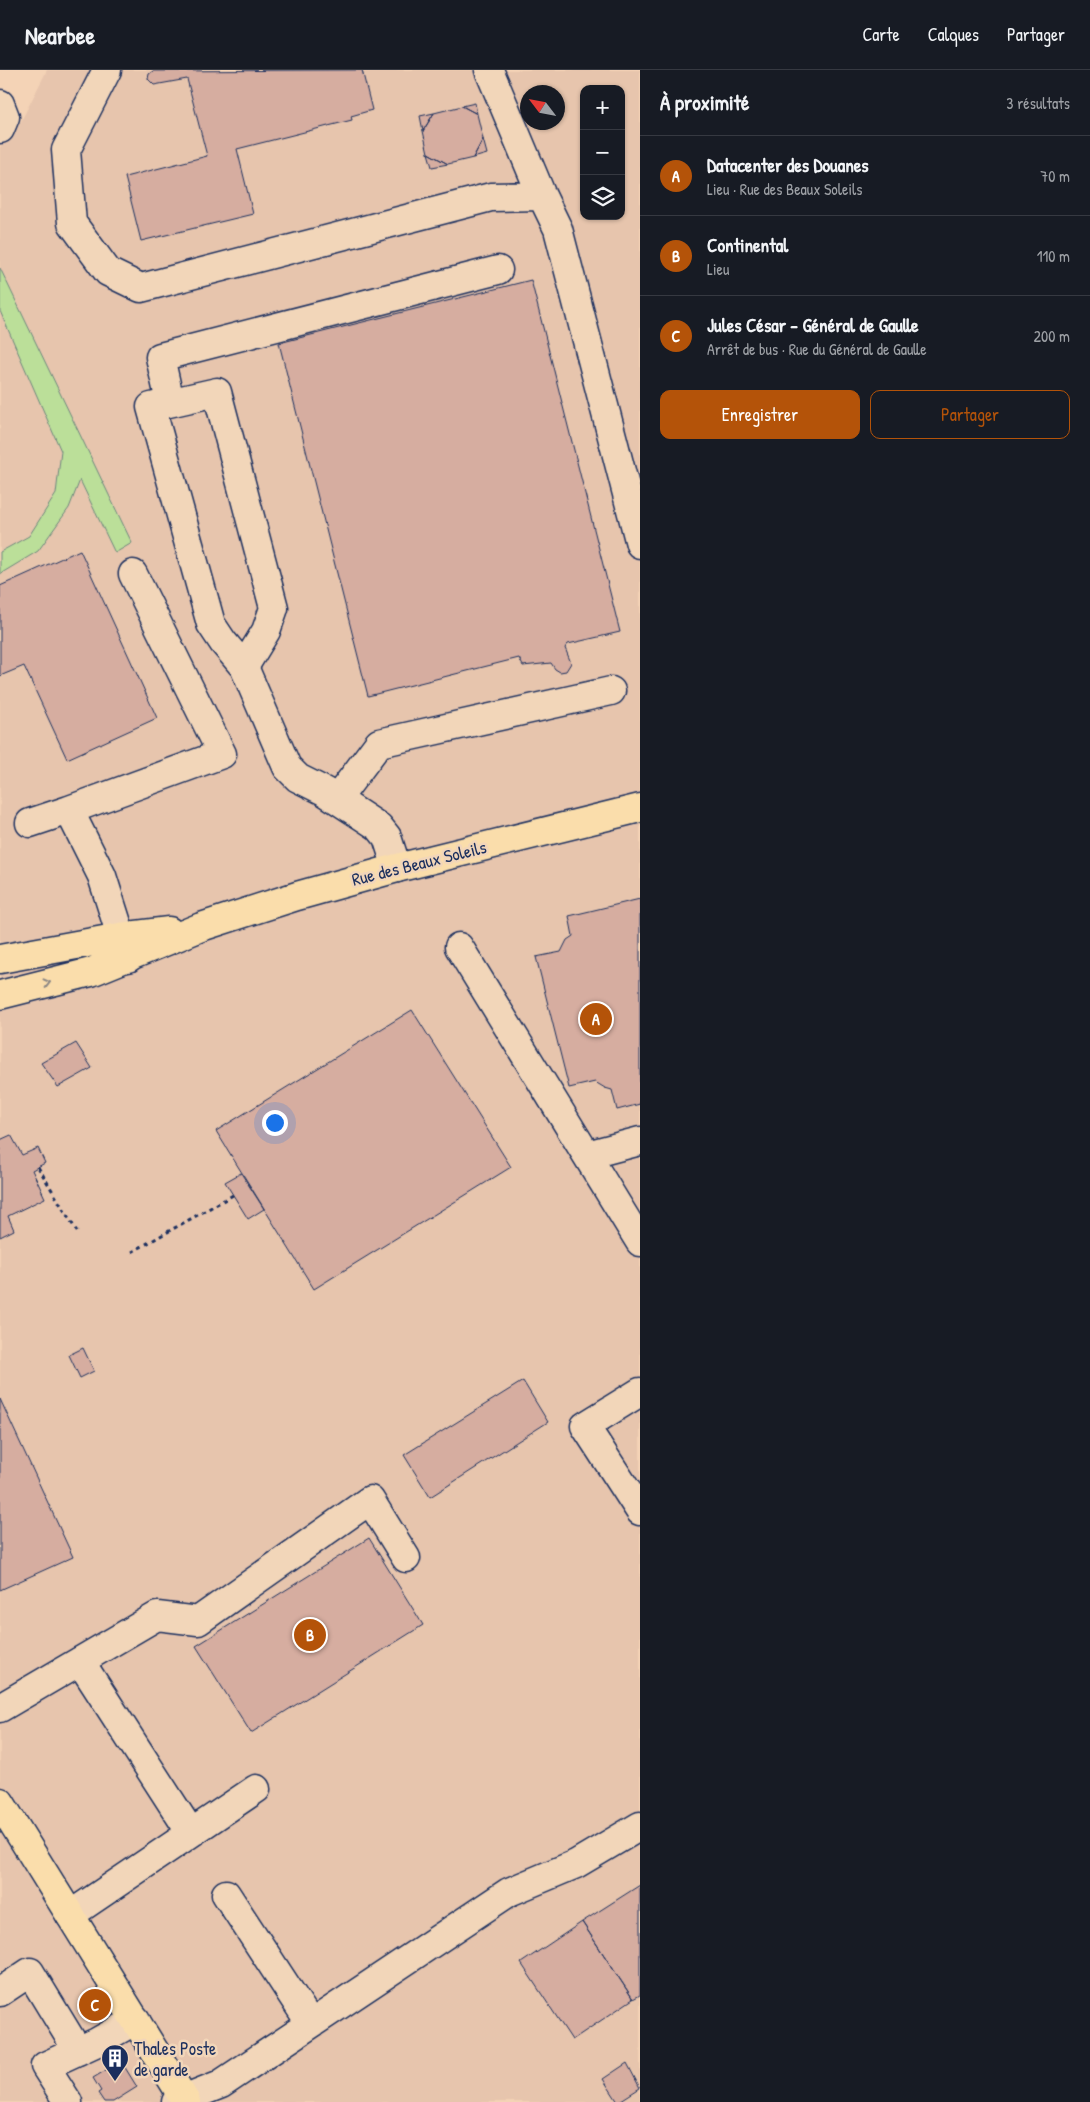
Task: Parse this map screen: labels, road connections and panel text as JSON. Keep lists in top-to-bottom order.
{
  "streets": {
    "main road": ["Rue des Beaux Soleils"]
  },
  "places": {
    "building": ["Thales Poste de garde"]
  },
  "north": "top left",
  "page": {
    "header": "Nearbee",
    "nav": ["Carte", "Calques", "Partager"],
    "heading": ["À proximité", "3 résultats"],
    "map_buttons": ["+", "−"],
    "list": [
      {
        "mark": "A",
        "name": "Datacenter des Douanes",
        "note": "Lieu · Rue des Beaux Soleils",
        "value": "70 m"
      },
      {
        "mark": "B",
        "name": "Continental",
        "note": "Lieu",
        "value": "110 m"
      },
      {
        "mark": "C",
        "name": "Jules César - Général de Gaulle",
        "note": "Arrêt de bus · Rue du Général de Gaulle",
        "value": "200 m"
      }
    ],
    "buttons": ["Enregistrer", "Partager"],
    "pins": ["A", "B", "C"]
  }
}
